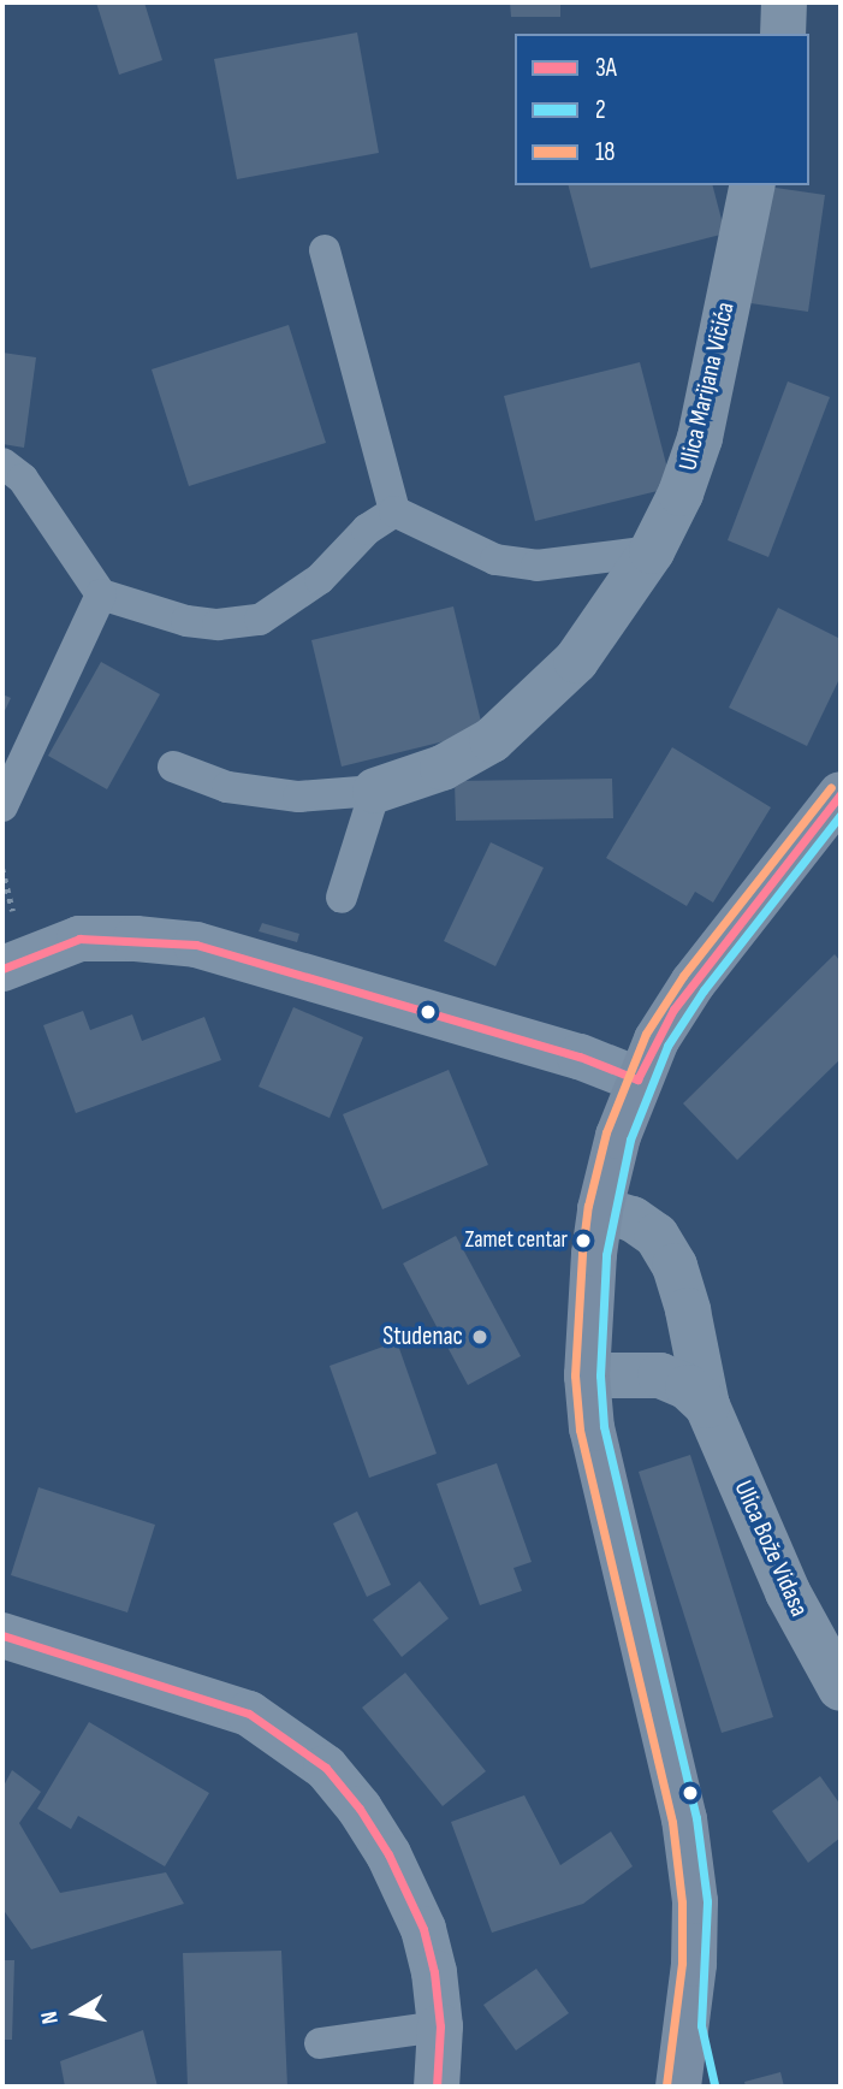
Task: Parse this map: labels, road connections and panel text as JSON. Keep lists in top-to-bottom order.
{
  "streets": {
    "street": ["Ulica Marijana Vičića", "Ulica Bože Vidasa"]
  },
  "places": ["Zamet centar", "Studenac"],
  "lines": ["transit line 18", "transit line 3A", "transit line 2"],
  "legend": ["3A", "2", "18"],
  "north": "left"
}
